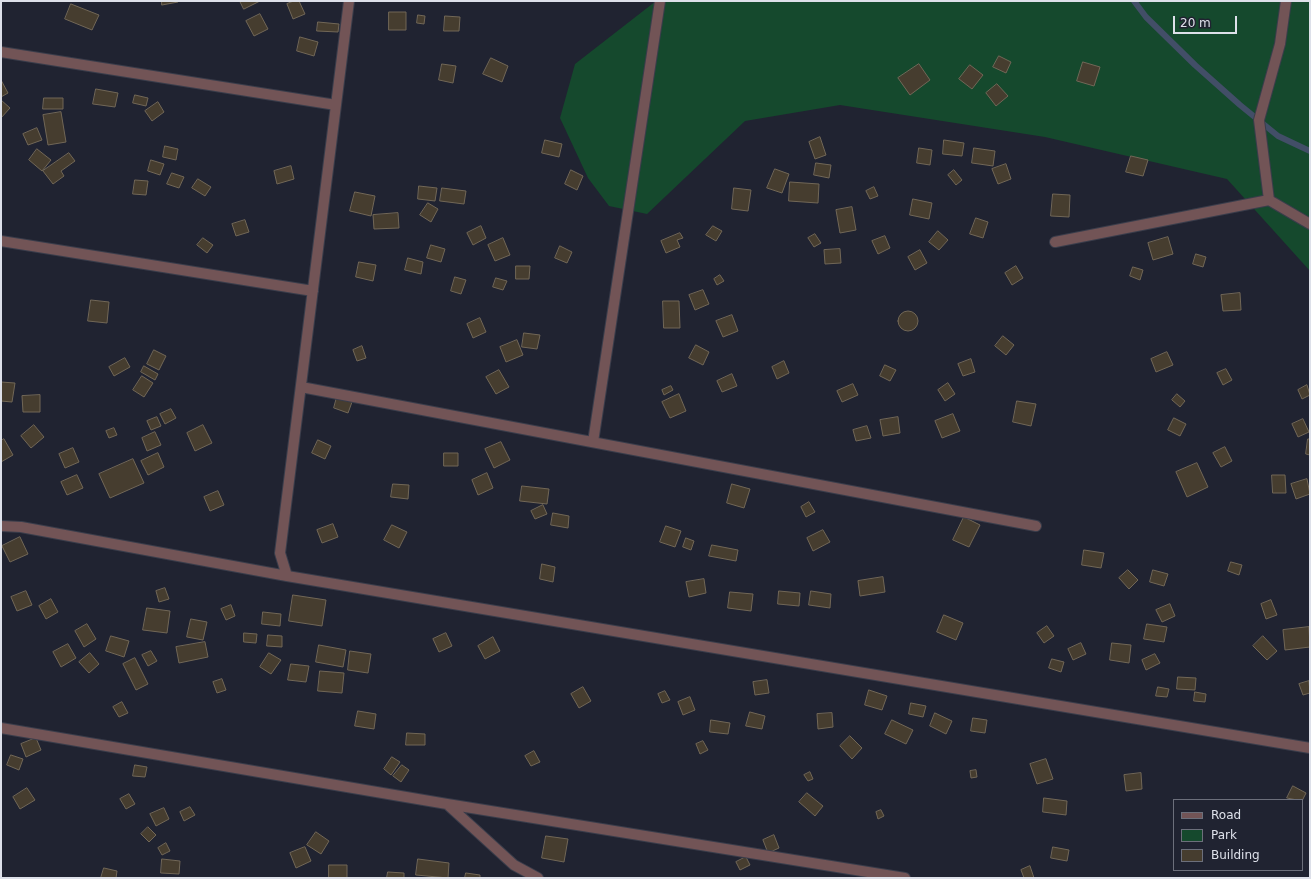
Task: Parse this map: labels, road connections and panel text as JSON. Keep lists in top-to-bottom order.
{
  "legend": ["Road", "Park", "Building"],
  "scale_bar": "20 m"
}
